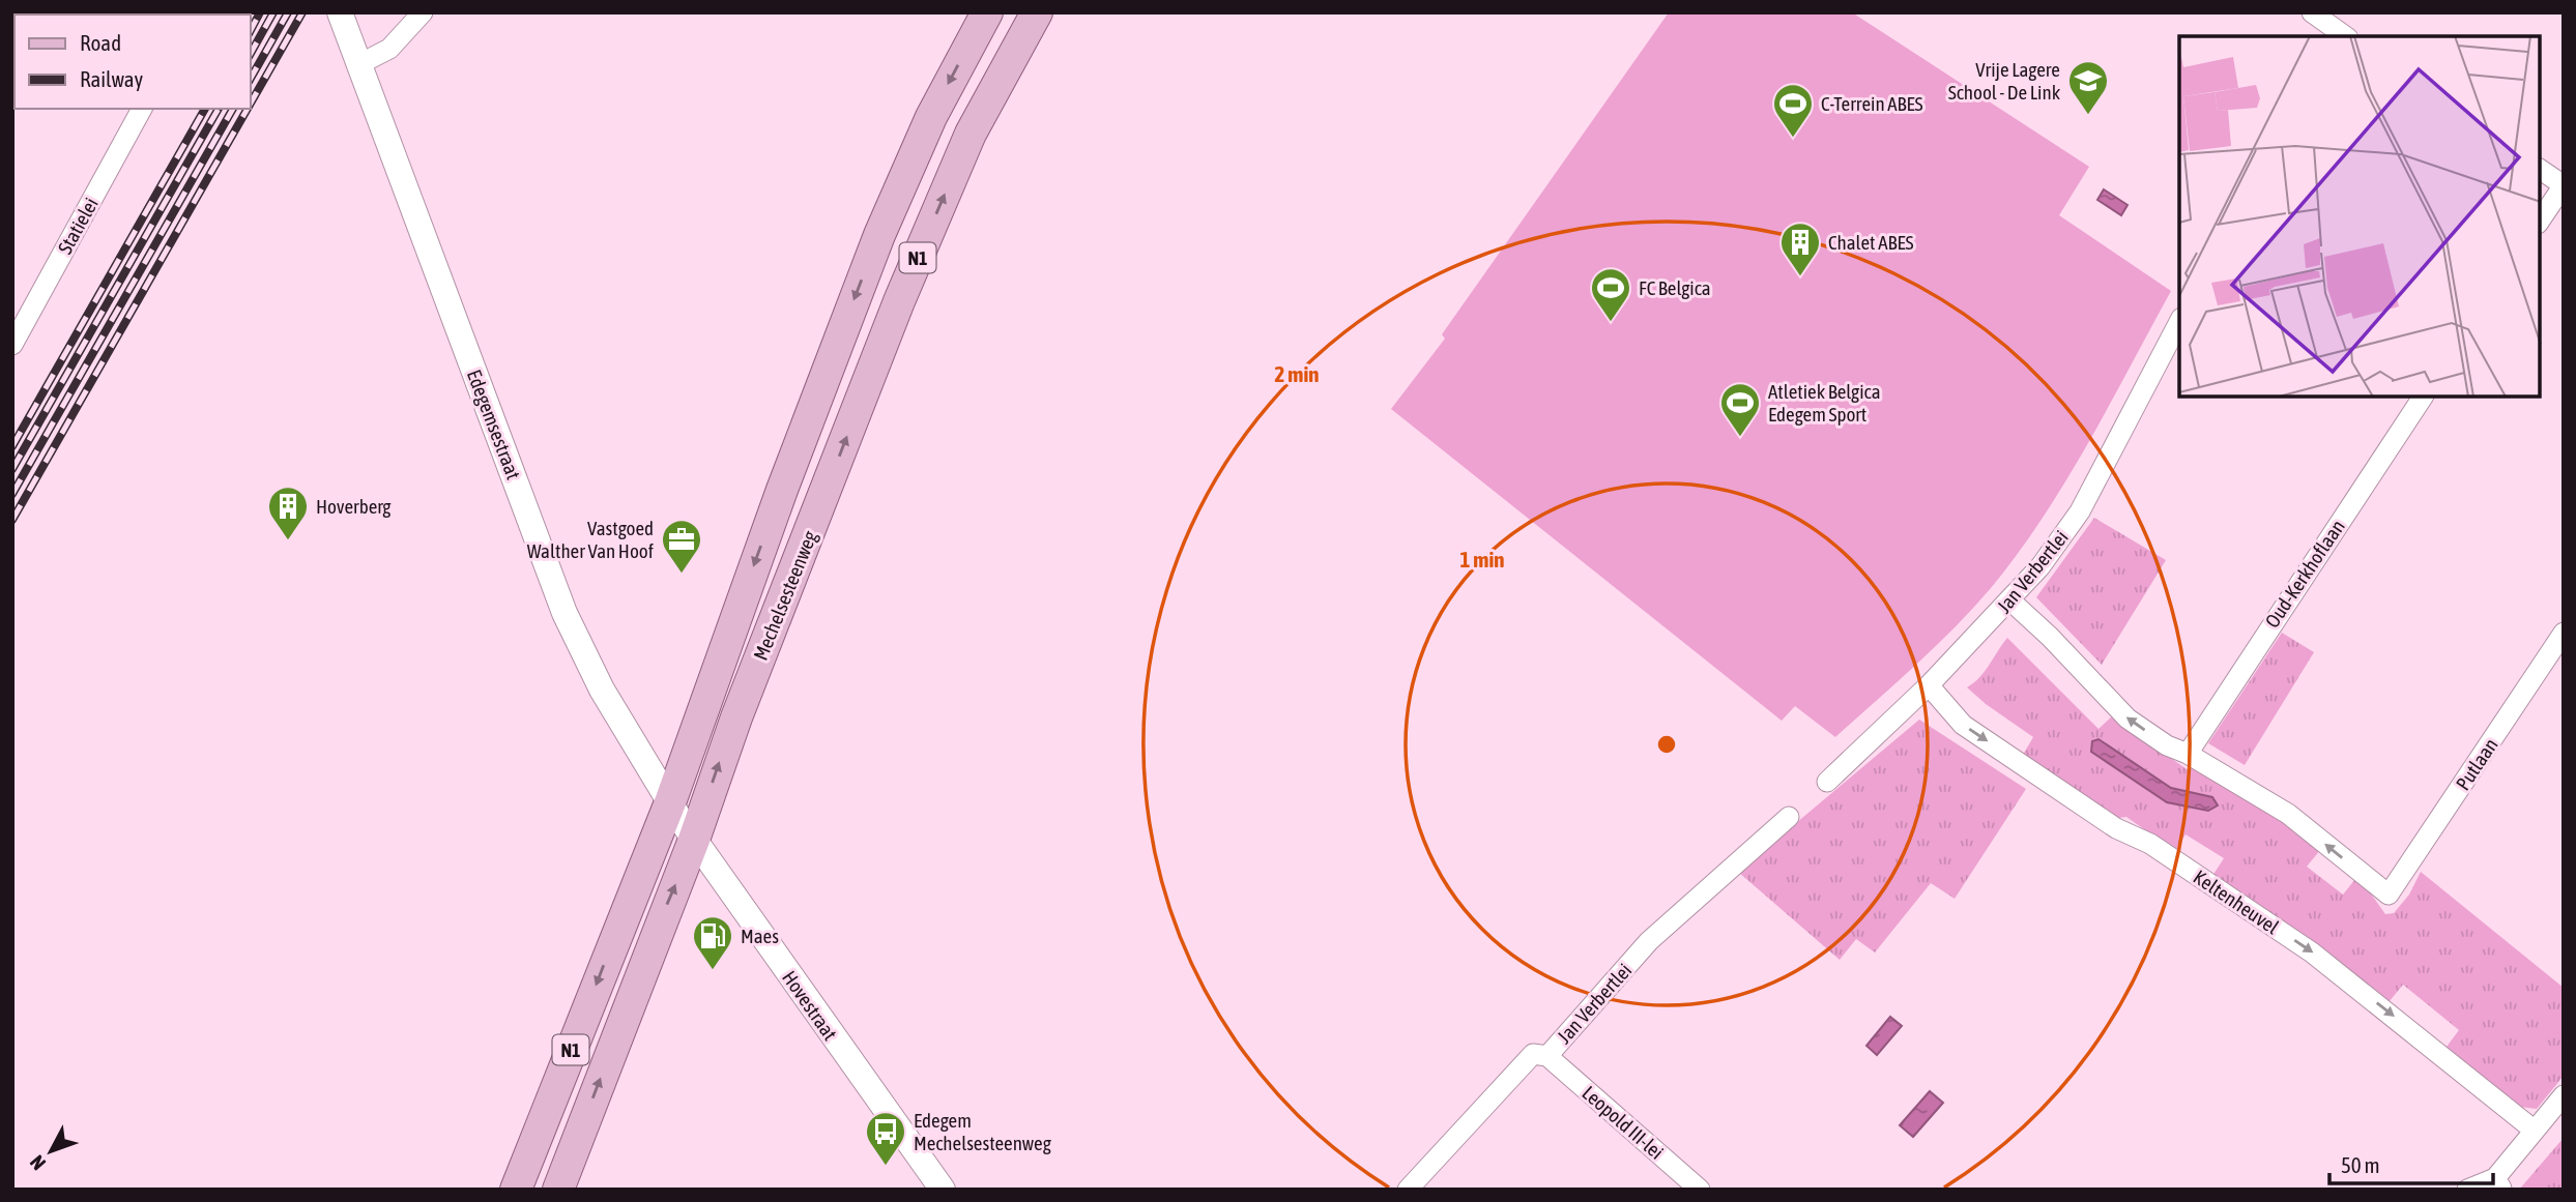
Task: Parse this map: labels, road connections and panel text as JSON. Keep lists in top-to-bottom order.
{
  "streets": {
    "main road": ["N1", "Mechelsesteenweg"],
    "street": [
      "Statielei",
      "Edegemsestraat",
      "Jan Verbertlei",
      "Oud-Kerkhoflaan",
      "Putlaan",
      "Keltenheuvel",
      "Hovestraat",
      "Leopold III-lei"
    ]
  },
  "crossings": [
    ["Edegemsestraat", "Mechelsesteenweg"],
    ["Edegemsestraat", "Hovestraat"],
    ["Jan Verbertlei", "Keltenheuvel"],
    ["Jan Verbertlei", "Leopold III-lei"],
    ["Oud-Kerkhoflaan", "Putlaan"],
    ["Mechelsesteenweg", "Hovestraat"]
  ],
  "one_way": ["Keltenheuvel"],
  "places": {
    "school or university": ["Vrije Lagere School - De Link"],
    "sports": ["C-Terrein ABES", "FC Belgica", "Atletiek Belgica Edegem Sport"],
    "building": ["Chalet ABES", "Hoverberg"],
    "office": ["Vastgoed Walther Van Hoof"],
    "fuel station": ["Maes"],
    "bus stop": ["Edegem Mechelsesteenweg"]
  },
  "legend": ["Road", "Railway"],
  "scale_bar": "50 m",
  "north": "bottom left",
  "rings": ["2 min", "1 min"]
}
